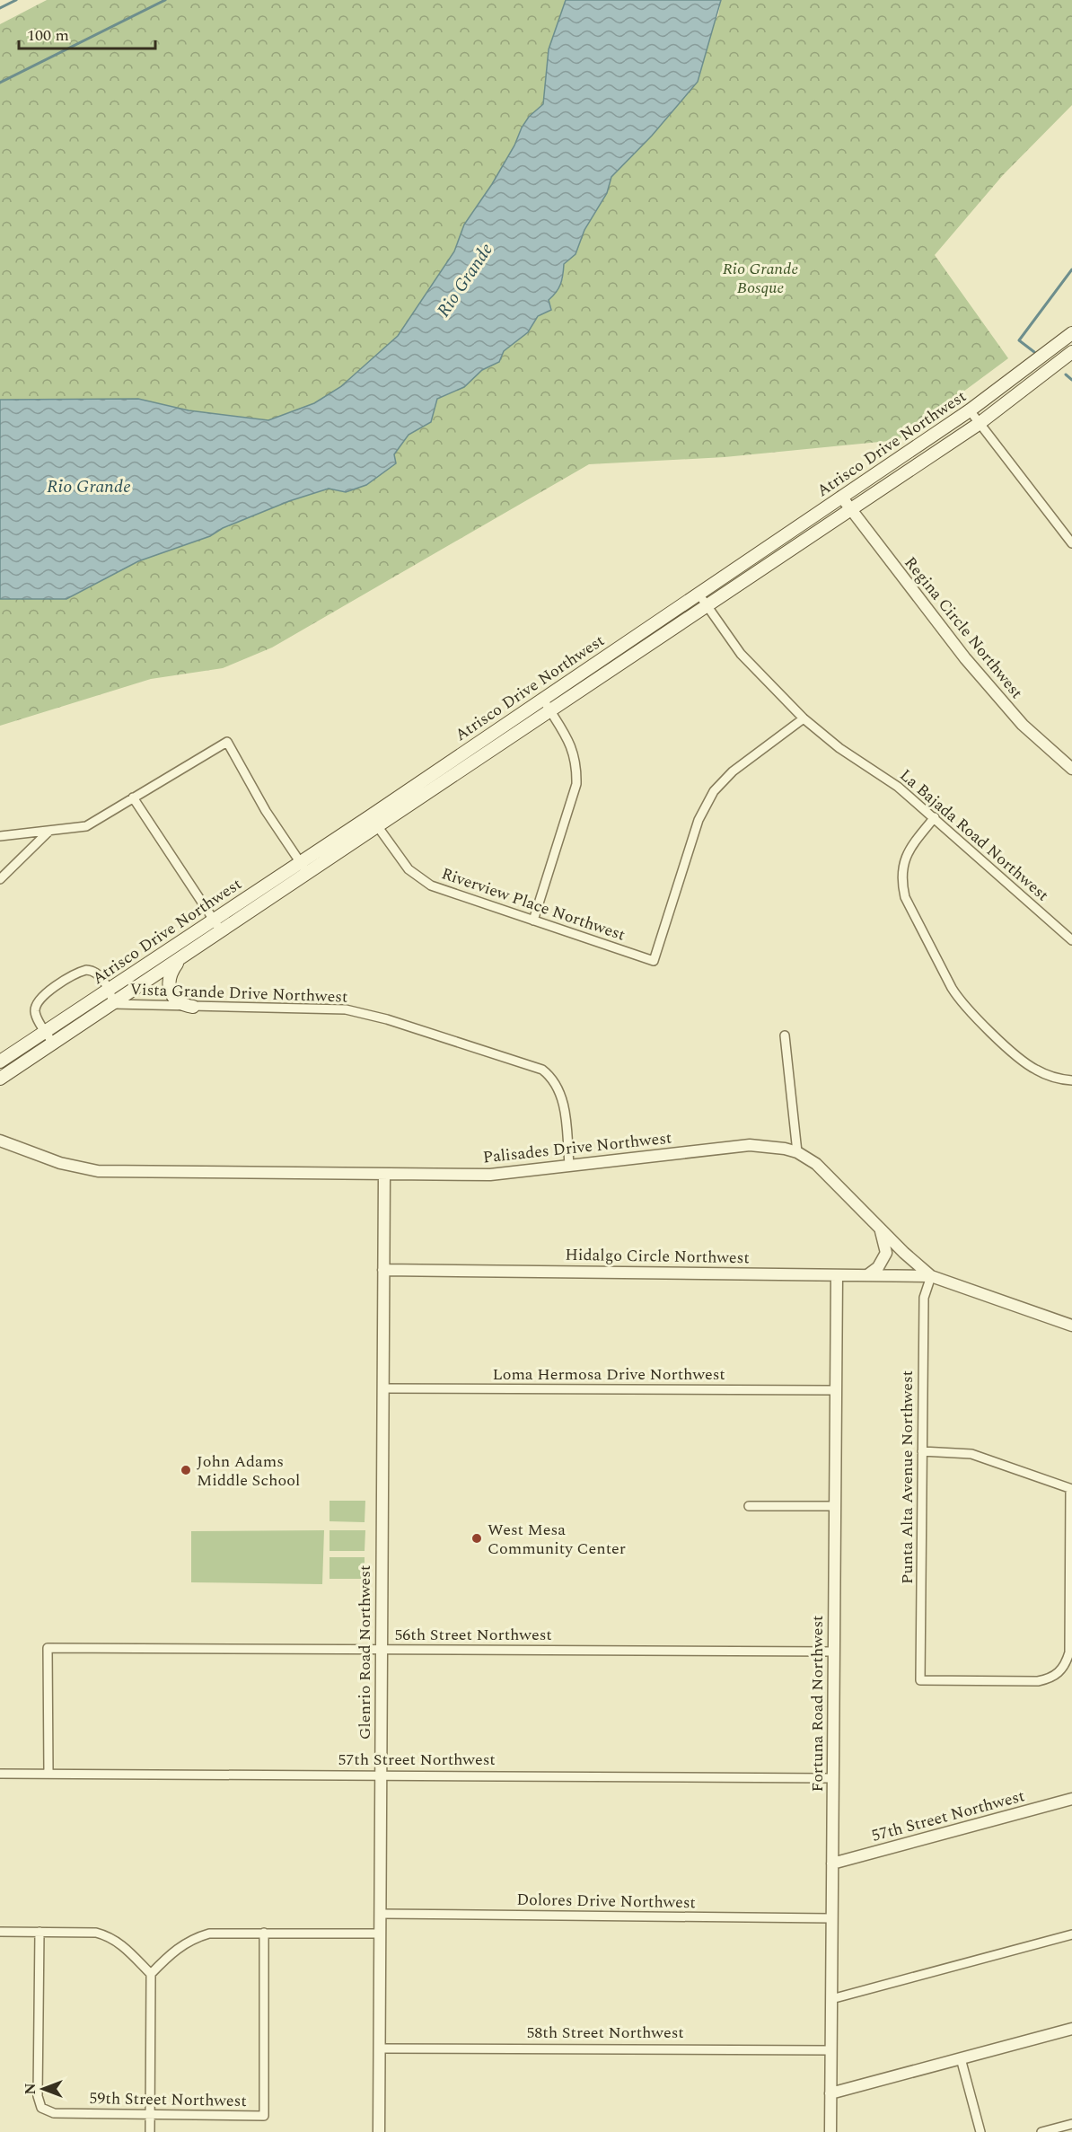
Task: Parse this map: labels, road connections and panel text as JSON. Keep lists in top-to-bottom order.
{
  "streets": {
    "main road": ["Atrisco Drive Northwest"],
    "street": [
      "Regina Circle Northwest",
      "La Bajada Road Northwest",
      "Riverview Place Northwest",
      "Vista Grande Drive Northwest",
      "Palisades Drive Northwest",
      "Hidalgo Circle Northwest",
      "Loma Hermosa Drive Northwest",
      "Punta Alta Avenue Northwest",
      "56th Street Northwest",
      "Glenrio Road Northwest",
      "Fortuna Road Northwest",
      "57th Street Northwest",
      "Dolores Drive Northwest",
      "58th Street Northwest",
      "59th Street Northwest"
    ]
  },
  "crossings": [
    ["Atrisco Drive Northwest", "Regina Circle Northwest"],
    ["Atrisco Drive Northwest", "La Bajada Road Northwest"],
    ["Atrisco Drive Northwest", "Riverview Place Northwest"],
    ["Atrisco Drive Northwest", "Vista Grande Drive Northwest"],
    ["La Bajada Road Northwest", "Riverview Place Northwest"],
    ["Vista Grande Drive Northwest", "Palisades Drive Northwest"],
    ["Palisades Drive Northwest", "Hidalgo Circle Northwest"],
    ["Palisades Drive Northwest", "Punta Alta Avenue Northwest"],
    ["Palisades Drive Northwest", "Glenrio Road Northwest"],
    ["Hidalgo Circle Northwest", "Punta Alta Avenue Northwest"],
    ["Hidalgo Circle Northwest", "Glenrio Road Northwest"],
    ["Hidalgo Circle Northwest", "Fortuna Road Northwest"],
    ["Loma Hermosa Drive Northwest", "Glenrio Road Northwest"],
    ["Loma Hermosa Drive Northwest", "Fortuna Road Northwest"],
    ["56th Street Northwest", "Glenrio Road Northwest"],
    ["56th Street Northwest", "Fortuna Road Northwest"],
    ["56th Street Northwest", "57th Street Northwest"],
    ["Glenrio Road Northwest", "57th Street Northwest"],
    ["Glenrio Road Northwest", "Dolores Drive Northwest"],
    ["Glenrio Road Northwest", "58th Street Northwest"],
    ["Fortuna Road Northwest", "57th Street Northwest"],
    ["Fortuna Road Northwest", "Dolores Drive Northwest"],
    ["Fortuna Road Northwest", "58th Street Northwest"]
  ],
  "water": ["Rio Grande"],
  "parks": ["Rio Grande Bosque"],
  "places": ["John Adams Middle School", "West Mesa Community Center"],
  "scale_bar": "100 m",
  "north": "left"
}
